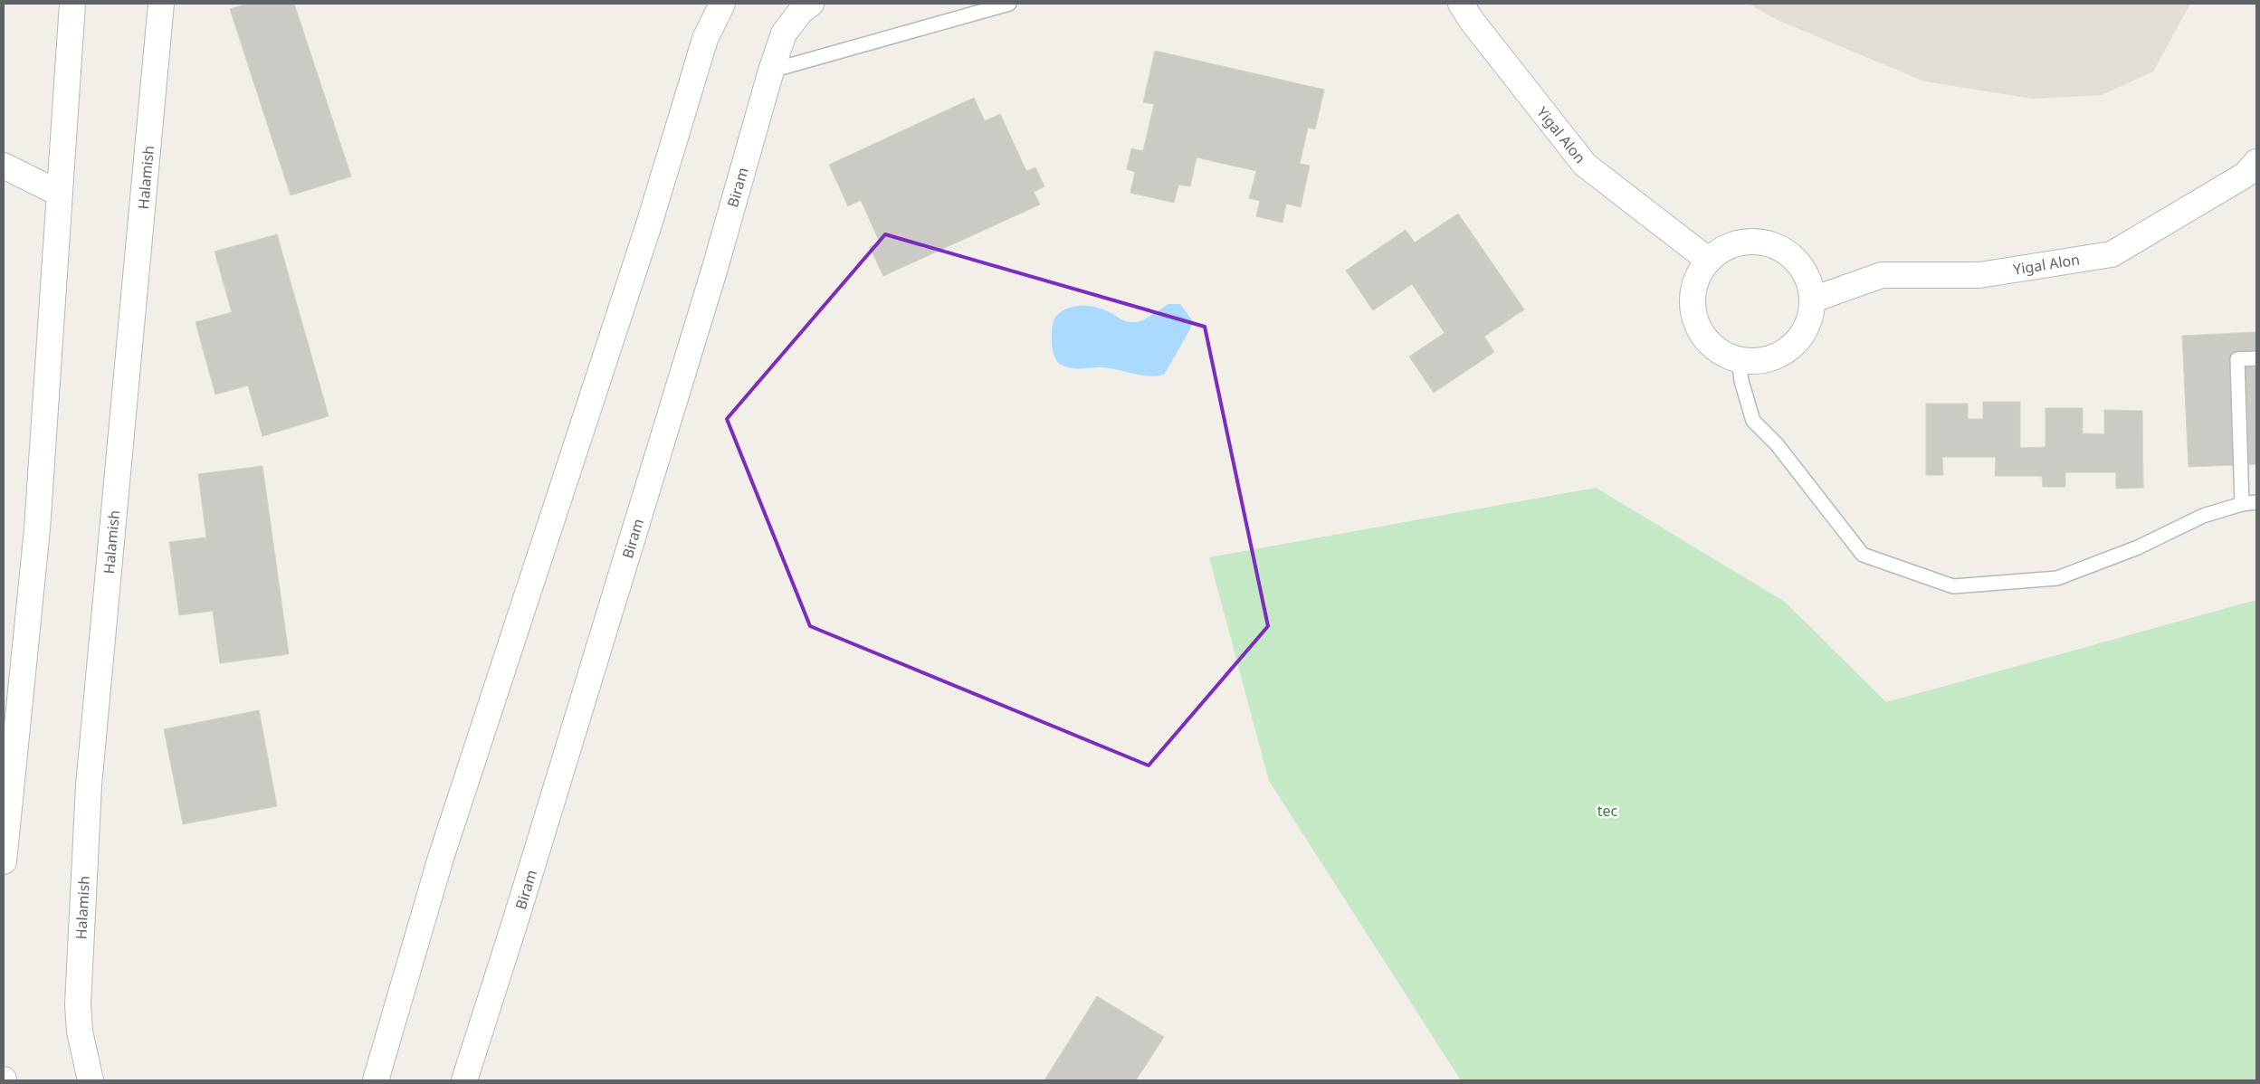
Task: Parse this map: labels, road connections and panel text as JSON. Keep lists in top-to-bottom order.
{
  "streets": {
    "street": ["Yigal Alon", "Halamish", "Biram"]
  },
  "parks": ["tec"]
}
